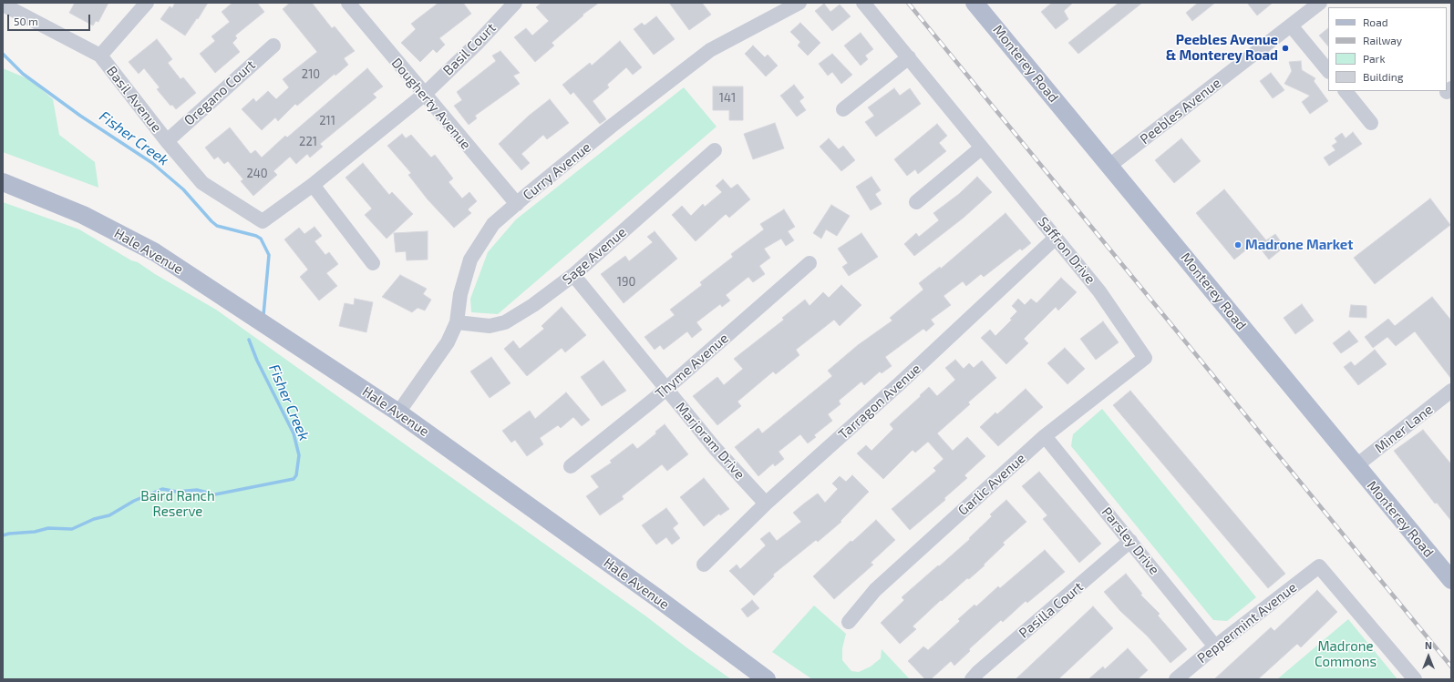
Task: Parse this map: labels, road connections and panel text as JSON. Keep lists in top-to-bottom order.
{
  "streets": {
    "main road": ["Monterey Road", "Hale Avenue"],
    "street": [
      "Basil Court",
      "Oregano Court",
      "Basil Avenue",
      "Dougherty Avenue",
      "Peebles Avenue",
      "Curry Avenue",
      "Saffron Drive",
      "Sage Avenue",
      "Thyme Avenue",
      "Tarragon Avenue",
      "Miner Lane",
      "Marjoram Drive",
      "Garlic Avenue",
      "Parsley Drive",
      "Pasilla Court",
      "Peppermint Avenue"
    ]
  },
  "crossings": [
    ["Basil Court", "Basil Avenue"],
    ["Basil Court", "Dougherty Avenue"],
    ["Monterey Road", "Peebles Avenue"],
    ["Monterey Road", "Miner Lane"],
    ["Oregano Court", "Basil Avenue"],
    ["Basil Avenue", "Dougherty Avenue"],
    ["Dougherty Avenue", "Curry Avenue"],
    ["Curry Avenue", "Hale Avenue"],
    ["Curry Avenue", "Sage Avenue"],
    ["Saffron Drive", "Tarragon Avenue"],
    ["Saffron Drive", "Garlic Avenue"],
    ["Sage Avenue", "Marjoram Drive"],
    ["Thyme Avenue", "Marjoram Drive"],
    ["Tarragon Avenue", "Marjoram Drive"],
    ["Garlic Avenue", "Parsley Drive"],
    ["Parsley Drive", "Pasilla Court"],
    ["Parsley Drive", "Peppermint Avenue"]
  ],
  "water": ["Fisher Creek"],
  "parks": ["Baird Ranch Reserve", "Madrone Commons"],
  "places": ["Peebles Avenue & Monterey Road", "Madrone Market"],
  "house_numbers": [
    "210",
    "141",
    "211",
    "221",
    "240",
    "190"
  ],
  "legend": [
    "Road",
    "Railway",
    "Park",
    "Building"
  ],
  "scale_bar": "50 m",
  "north": "top"
}
